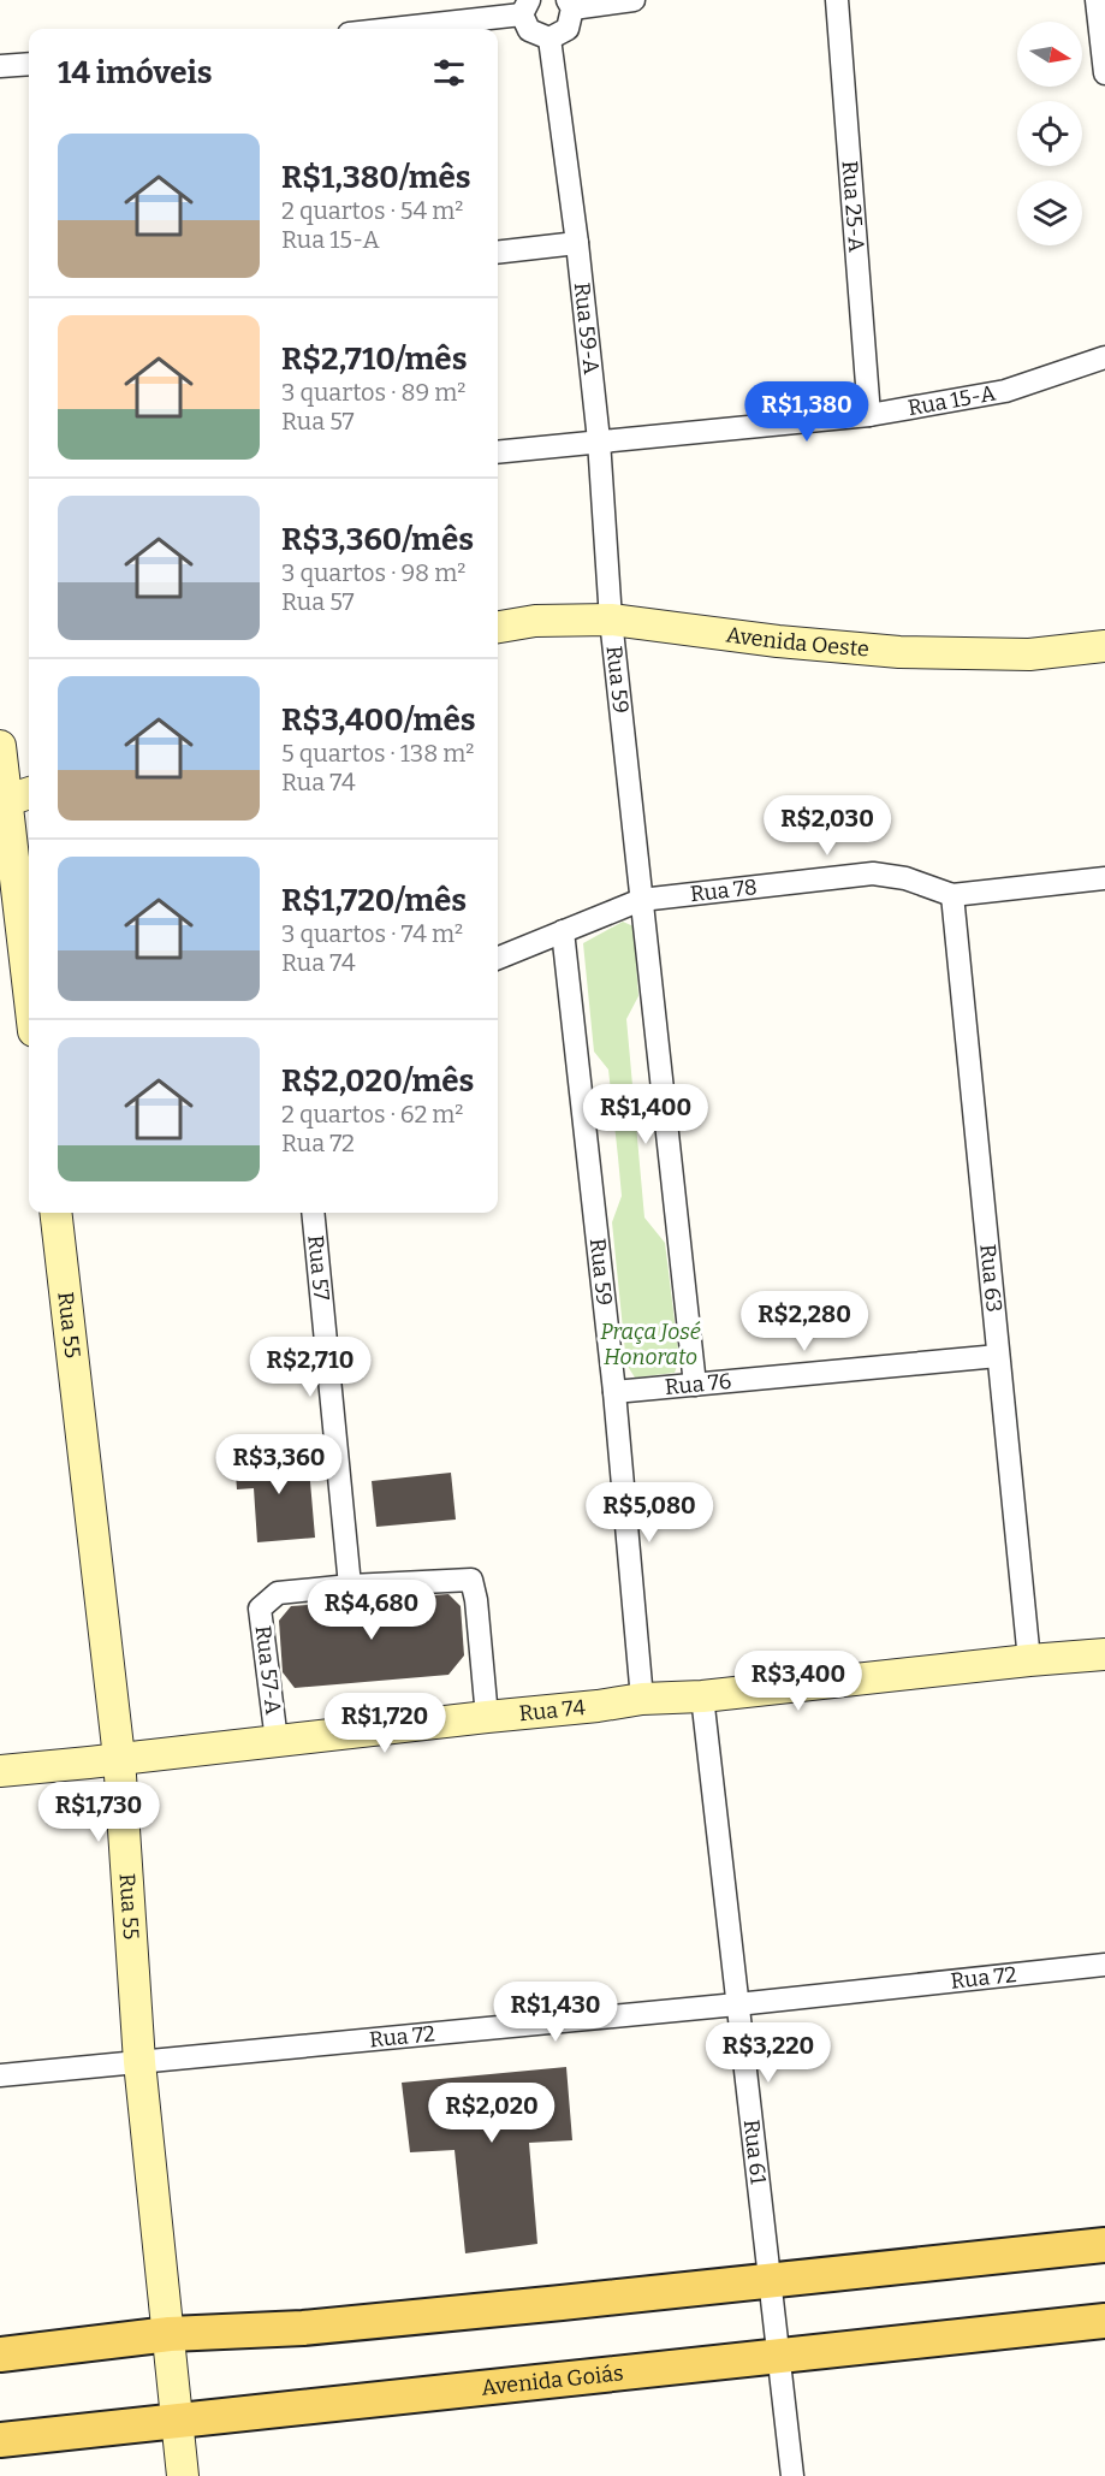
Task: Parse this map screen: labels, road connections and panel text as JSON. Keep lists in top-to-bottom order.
{
  "streets": {
    "main road": ["Avenida Goiás"],
    "street": [
      "Rua 25-A",
      "Rua 59-A",
      "Rua 15-A",
      "Avenida Oeste",
      "Rua 59",
      "Rua 78",
      "Rua 57",
      "Rua 63",
      "Rua 55",
      "Rua 76",
      "Rua 57-A",
      "Rua 74",
      "Rua 72",
      "Rua 61"
    ]
  },
  "crossings": [
    ["Rua 25-A", "Rua 15-A"],
    ["Rua 59-A", "Rua 15-A"],
    ["Rua 59-A", "Avenida Oeste"],
    ["Rua 59-A", "Rua 59"],
    ["Avenida Oeste", "Rua 59"],
    ["Rua 59", "Rua 78"],
    ["Rua 59", "Rua 76"],
    ["Rua 59", "Rua 74"],
    ["Rua 78", "Rua 63"],
    ["Rua 57", "Rua 57-A"],
    ["Rua 63", "Rua 76"],
    ["Rua 63", "Rua 74"],
    ["Rua 55", "Rua 74"],
    ["Rua 55", "Rua 72"],
    ["Rua 55", "Avenida Goiás"],
    ["Rua 57-A", "Rua 74"],
    ["Rua 74", "Rua 61"],
    ["Rua 72", "Rua 61"],
    ["Rua 61", "Avenida Goiás"]
  ],
  "parks": ["Praça José Honorato"],
  "north": "right",
  "page": {
    "heading": "14 imóveis",
    "list": [
      {
        "name": "R$1,380/mês",
        "note": "2 quartos · 54 m² · Rua 15-A"
      },
      {
        "name": "R$2,710/mês",
        "note": "3 quartos · 89 m² · Rua 57"
      },
      {
        "name": "R$3,360/mês",
        "note": "3 quartos · 98 m² · Rua 57"
      },
      {
        "name": "R$3,400/mês",
        "note": "5 quartos · 138 m² · Rua 74"
      },
      {
        "name": "R$1,720/mês",
        "note": "3 quartos · 74 m² · Rua 74"
      },
      {
        "name": "R$2,020/mês",
        "note": "2 quartos · 62 m² · Rua 72"
      }
    ],
    "price": [
      "R$1,380",
      "R$2,030",
      "R$1,400",
      "R$2,280",
      "R$2,710",
      "R$3,360",
      "R$5,080",
      "R$4,680",
      "R$3,400",
      "R$1,720",
      "R$1,730",
      "R$1,430",
      "R$3,220",
      "R$2,020"
    ]
  }
}
